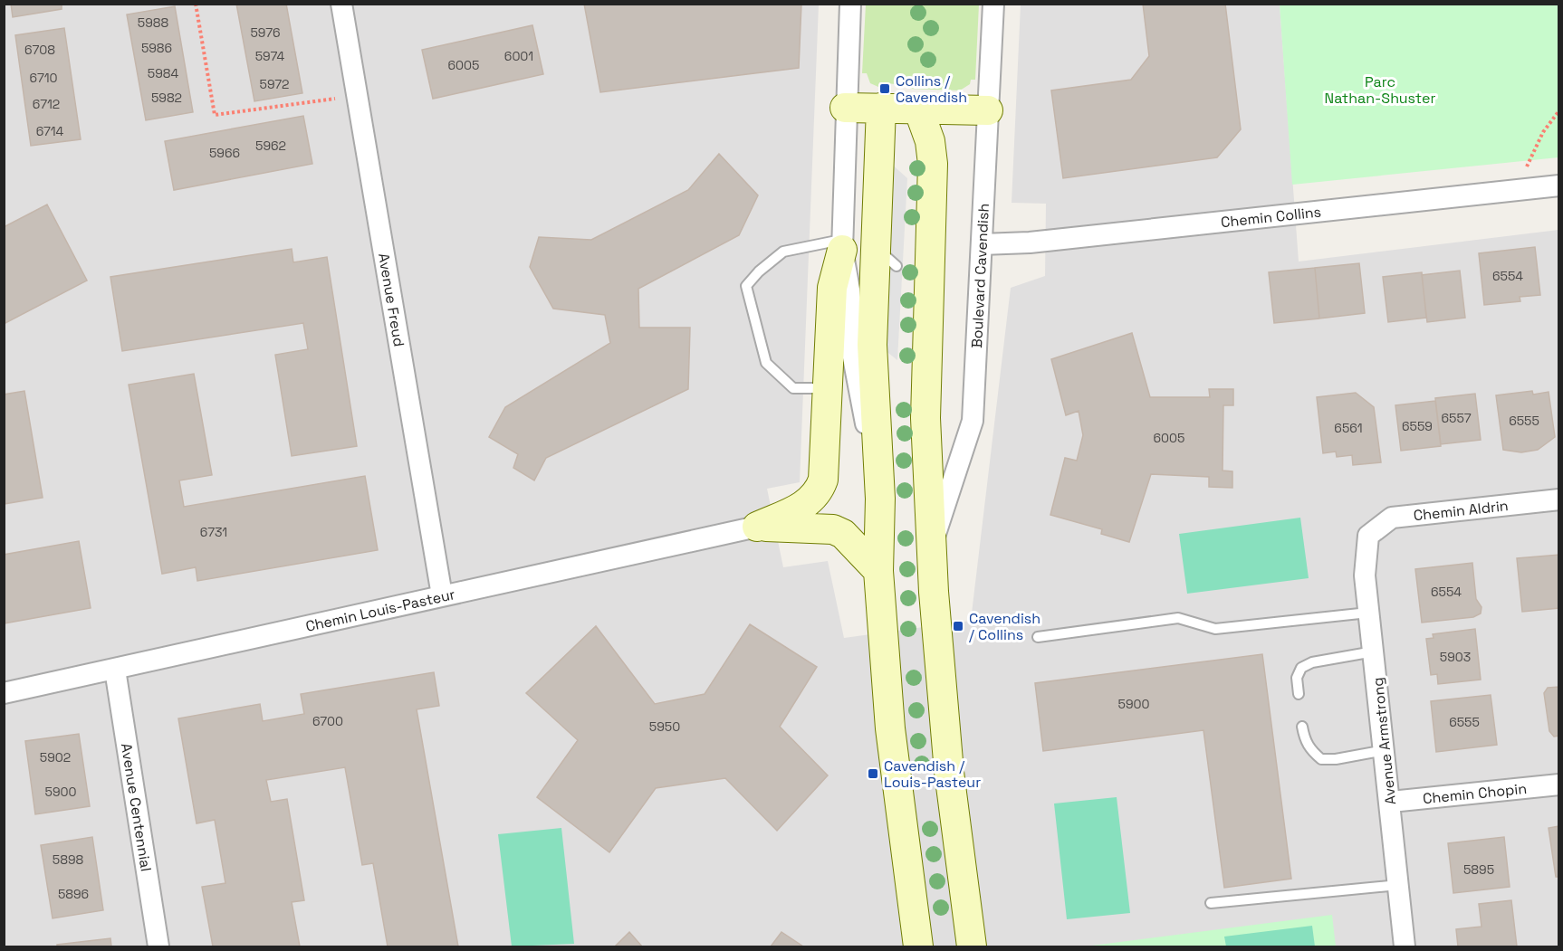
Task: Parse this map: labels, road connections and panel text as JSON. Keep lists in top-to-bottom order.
{
  "streets": {
    "main road": ["Boulevard Cavendish"],
    "street": [
      "Chemin Collins",
      "Avenue Freud",
      "Chemin Aldrin",
      "Chemin Louis-Pasteur",
      "Avenue Armstrong",
      "Chemin Chopin",
      "Avenue Centennial"
    ]
  },
  "crossings": [
    ["Chemin Collins", "Boulevard Cavendish"],
    ["Avenue Freud", "Chemin Louis-Pasteur"],
    ["Chemin Aldrin", "Avenue Armstrong"],
    ["Chemin Louis-Pasteur", "Avenue Centennial"],
    ["Avenue Armstrong", "Chemin Chopin"]
  ],
  "parks": ["Parc Nathan-Shuster"],
  "places": {
    "transit": ["Collins / Cavendish", "Cavendish / Collins", "Cavendish / Louis-Pasteur"]
  },
  "house_numbers": [
    "5988",
    "5976",
    "5986",
    "6708",
    "5974",
    "6001",
    "6005",
    "5984",
    "6710",
    "5972",
    "5982",
    "6712",
    "6714",
    "5962",
    "5966",
    "6554",
    "6557",
    "6555",
    "6559",
    "6561",
    "6005",
    "6731",
    "6554",
    "5903",
    "5900",
    "6700",
    "6555",
    "5950",
    "5902",
    "5900",
    "5898",
    "5895",
    "5896"
  ]
}
